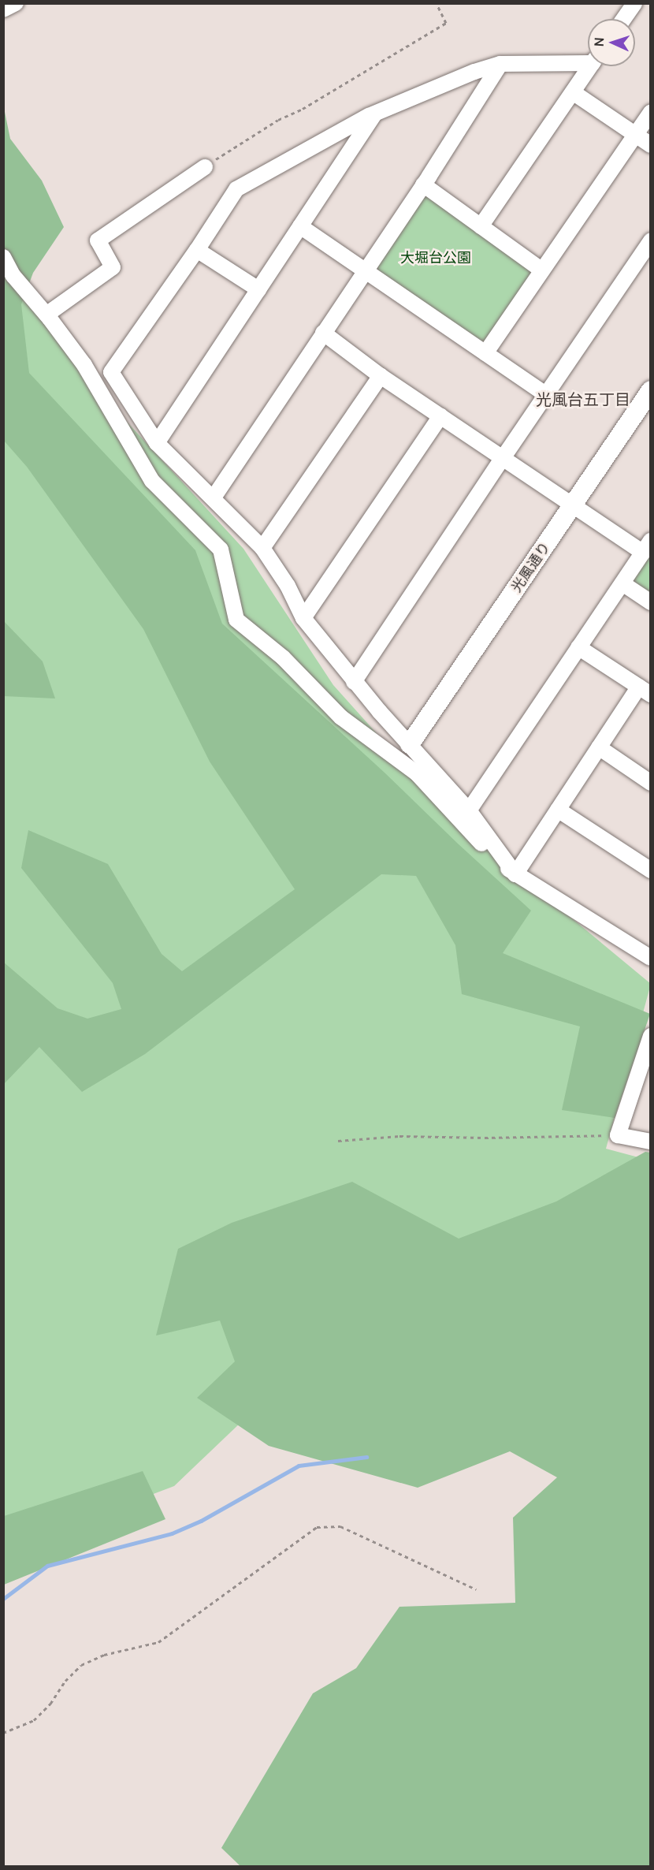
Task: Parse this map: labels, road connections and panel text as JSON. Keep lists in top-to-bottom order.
{
  "streets": {
    "street": ["光風通り"]
  },
  "districts": ["光風台五丁目"],
  "parks": ["大堀台公園"],
  "north": "left"
}
